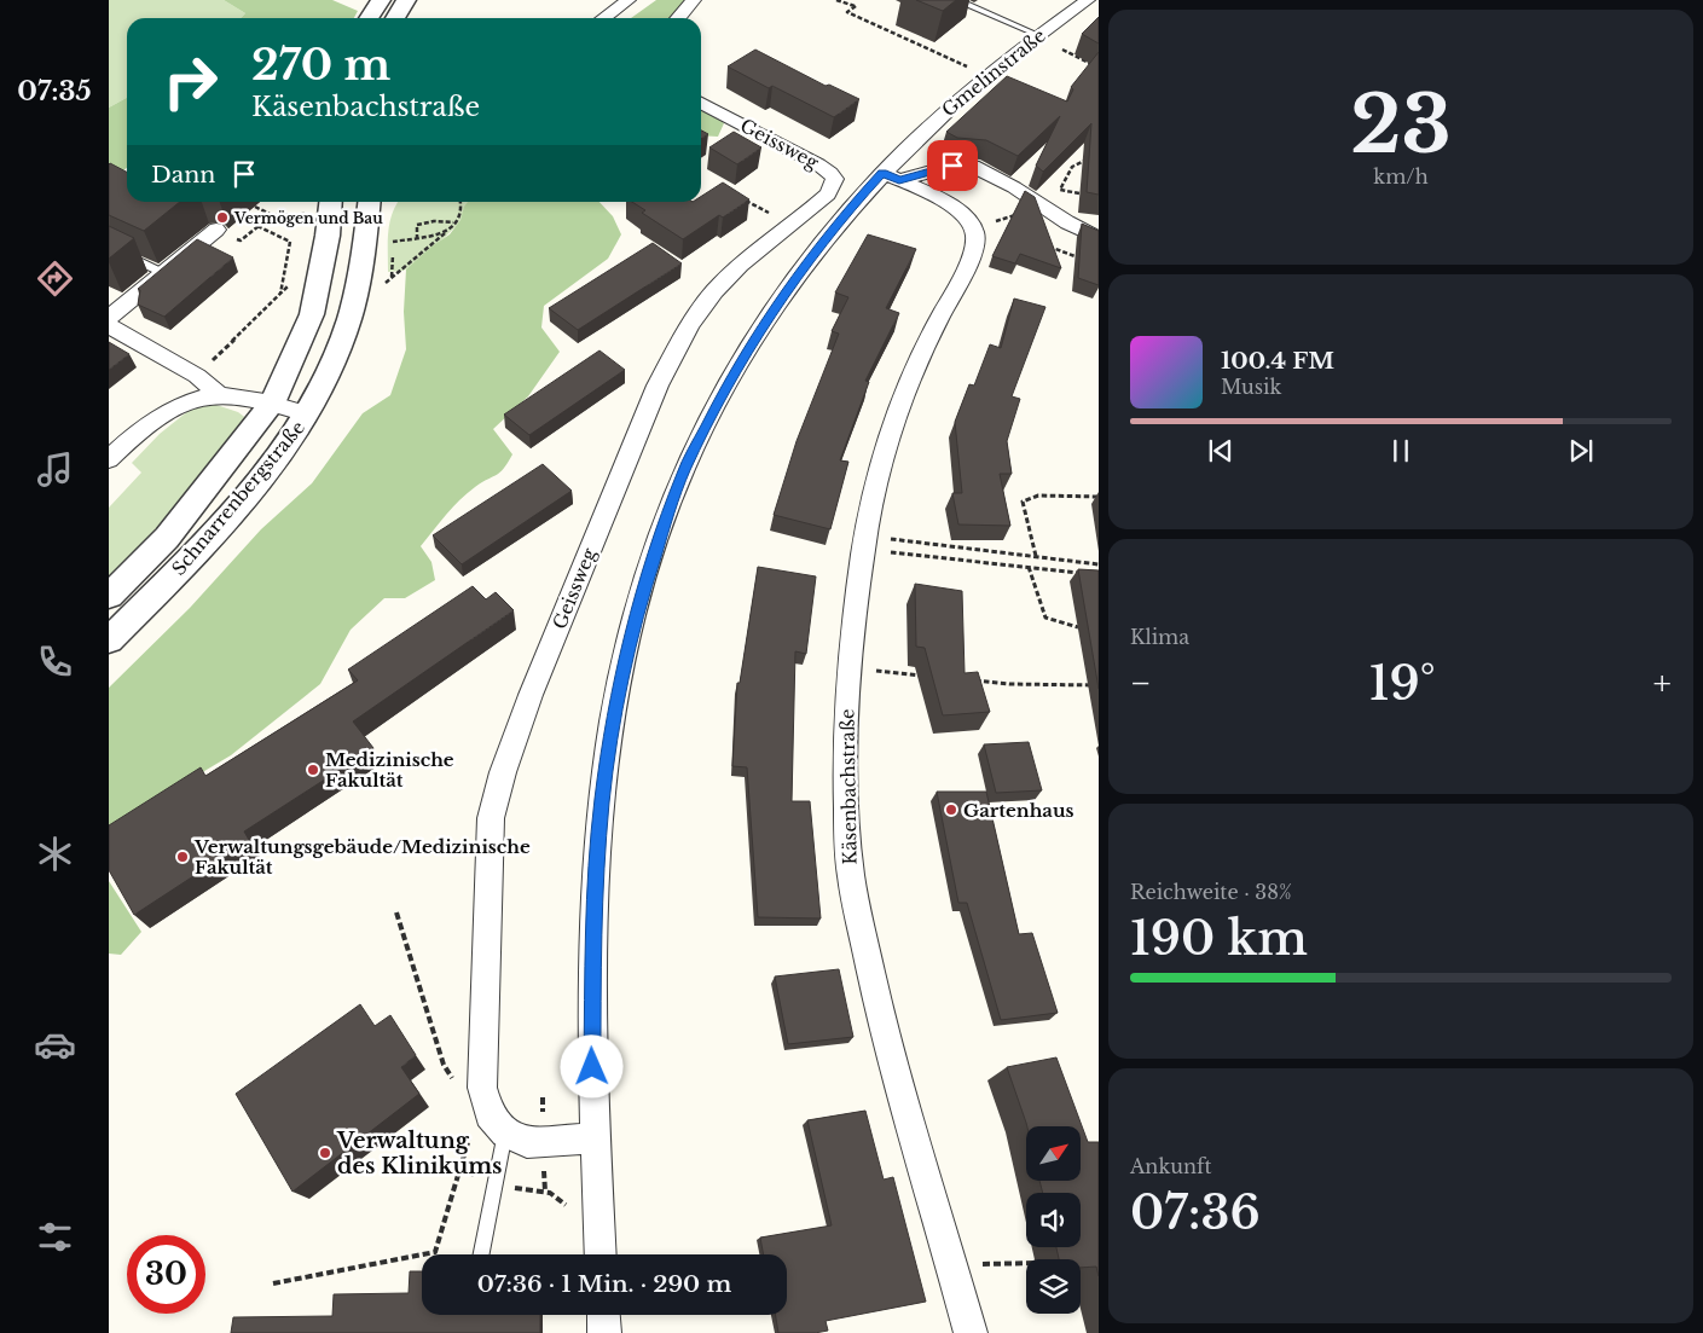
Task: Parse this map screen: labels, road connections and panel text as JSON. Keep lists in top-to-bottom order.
{
  "streets": {
    "street": [
      "Gmelinstraße",
      "Geissweg",
      "Schnarrenbergstraße",
      "Käsenbachstraße"
    ]
  },
  "crossings": [
    ["Gmelinstraße", "Käsenbachstraße"]
  ],
  "places": [
    "Vermögen und Bau",
    "Medizinische Fakultät",
    "Gartenhaus",
    "Verwaltungsgebäude/Medizinische Fakultät",
    "Verwaltung des Klinikums"
  ],
  "north": "top right",
  "page": {
    "tabs": "07:35",
    "tile": [
      ["23", "km/h"],
      "Klima",
      ["Reichweite · 38%", "190 km"],
      ["Ankunft", "07:36"]
    ],
    "turn": ["270 m", "Käsenbachstraße"],
    "then": "Dann",
    "song": ["100.4 FM", "Musik"],
    "heat": ["−", "19°", "+"],
    "limit": "30",
    "trip": "07:36 · 1 Min. · 290 m"
  }
}
